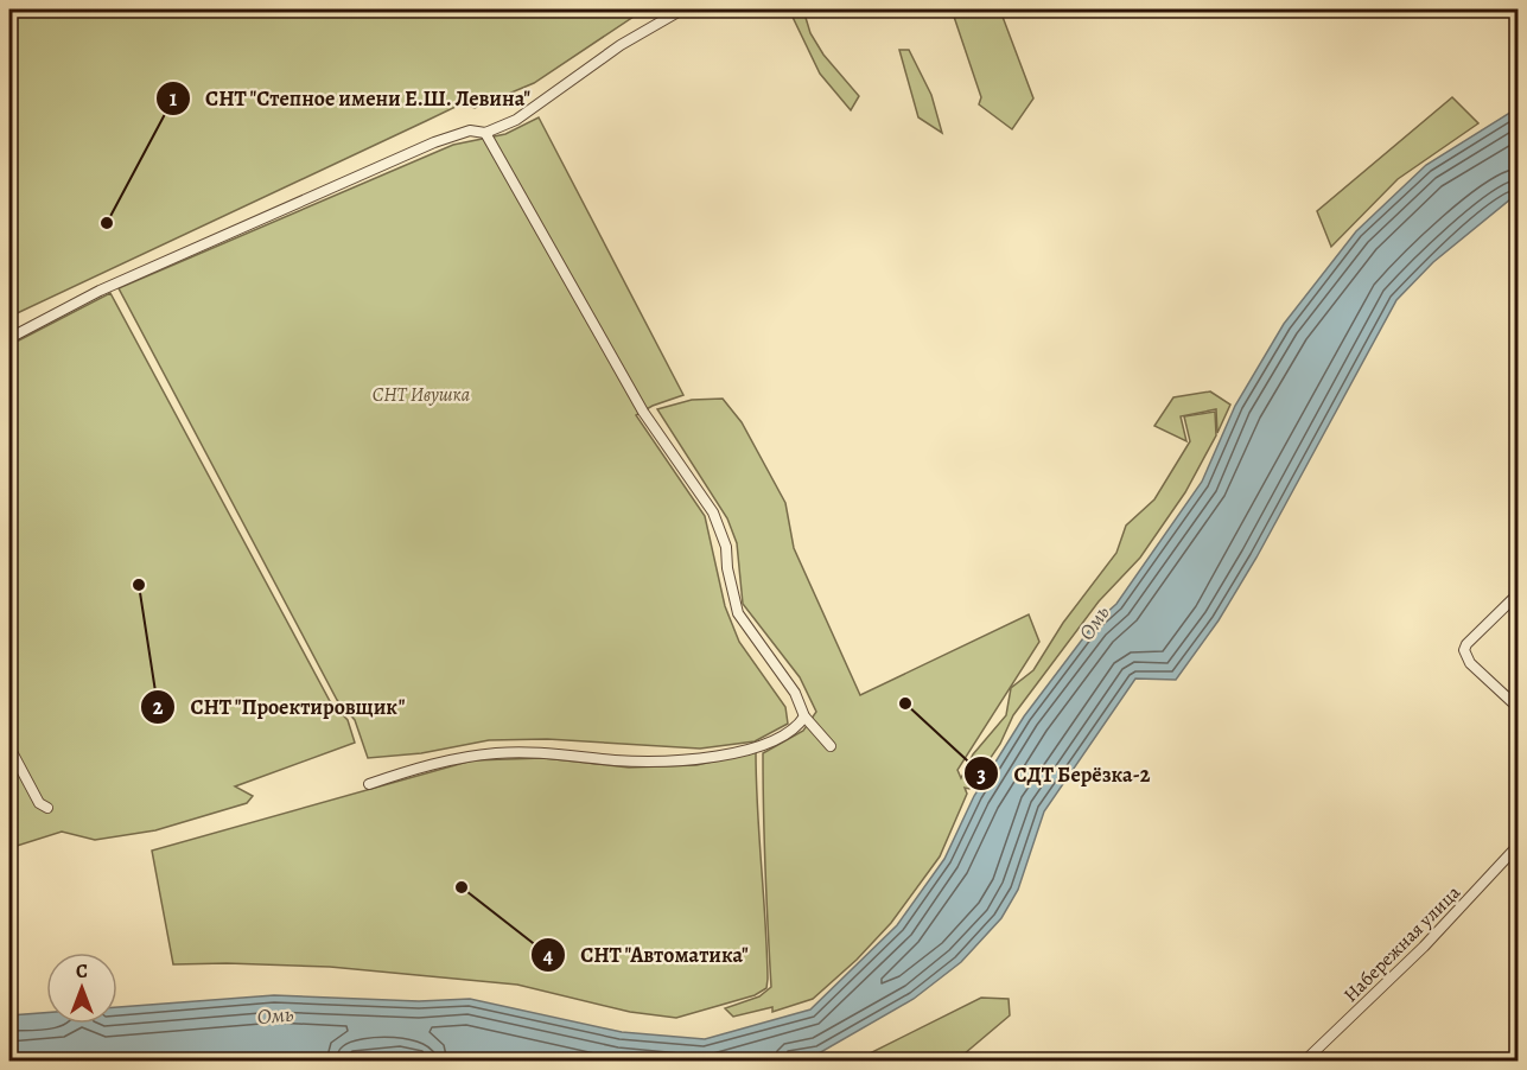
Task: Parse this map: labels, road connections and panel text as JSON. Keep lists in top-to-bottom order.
{
  "streets": {
    "street": ["Набережная улица"]
  },
  "water": ["Омь"],
  "parks": ["СНТ Ивушка"],
  "places": [
    "СНТ \"Степное имени Е.Ш. Левина\"",
    "СНТ \"Проектировщик\"",
    "СДТ Берёзка-2",
    "СНТ \"Автоматика\""
  ],
  "north": "top"
}
